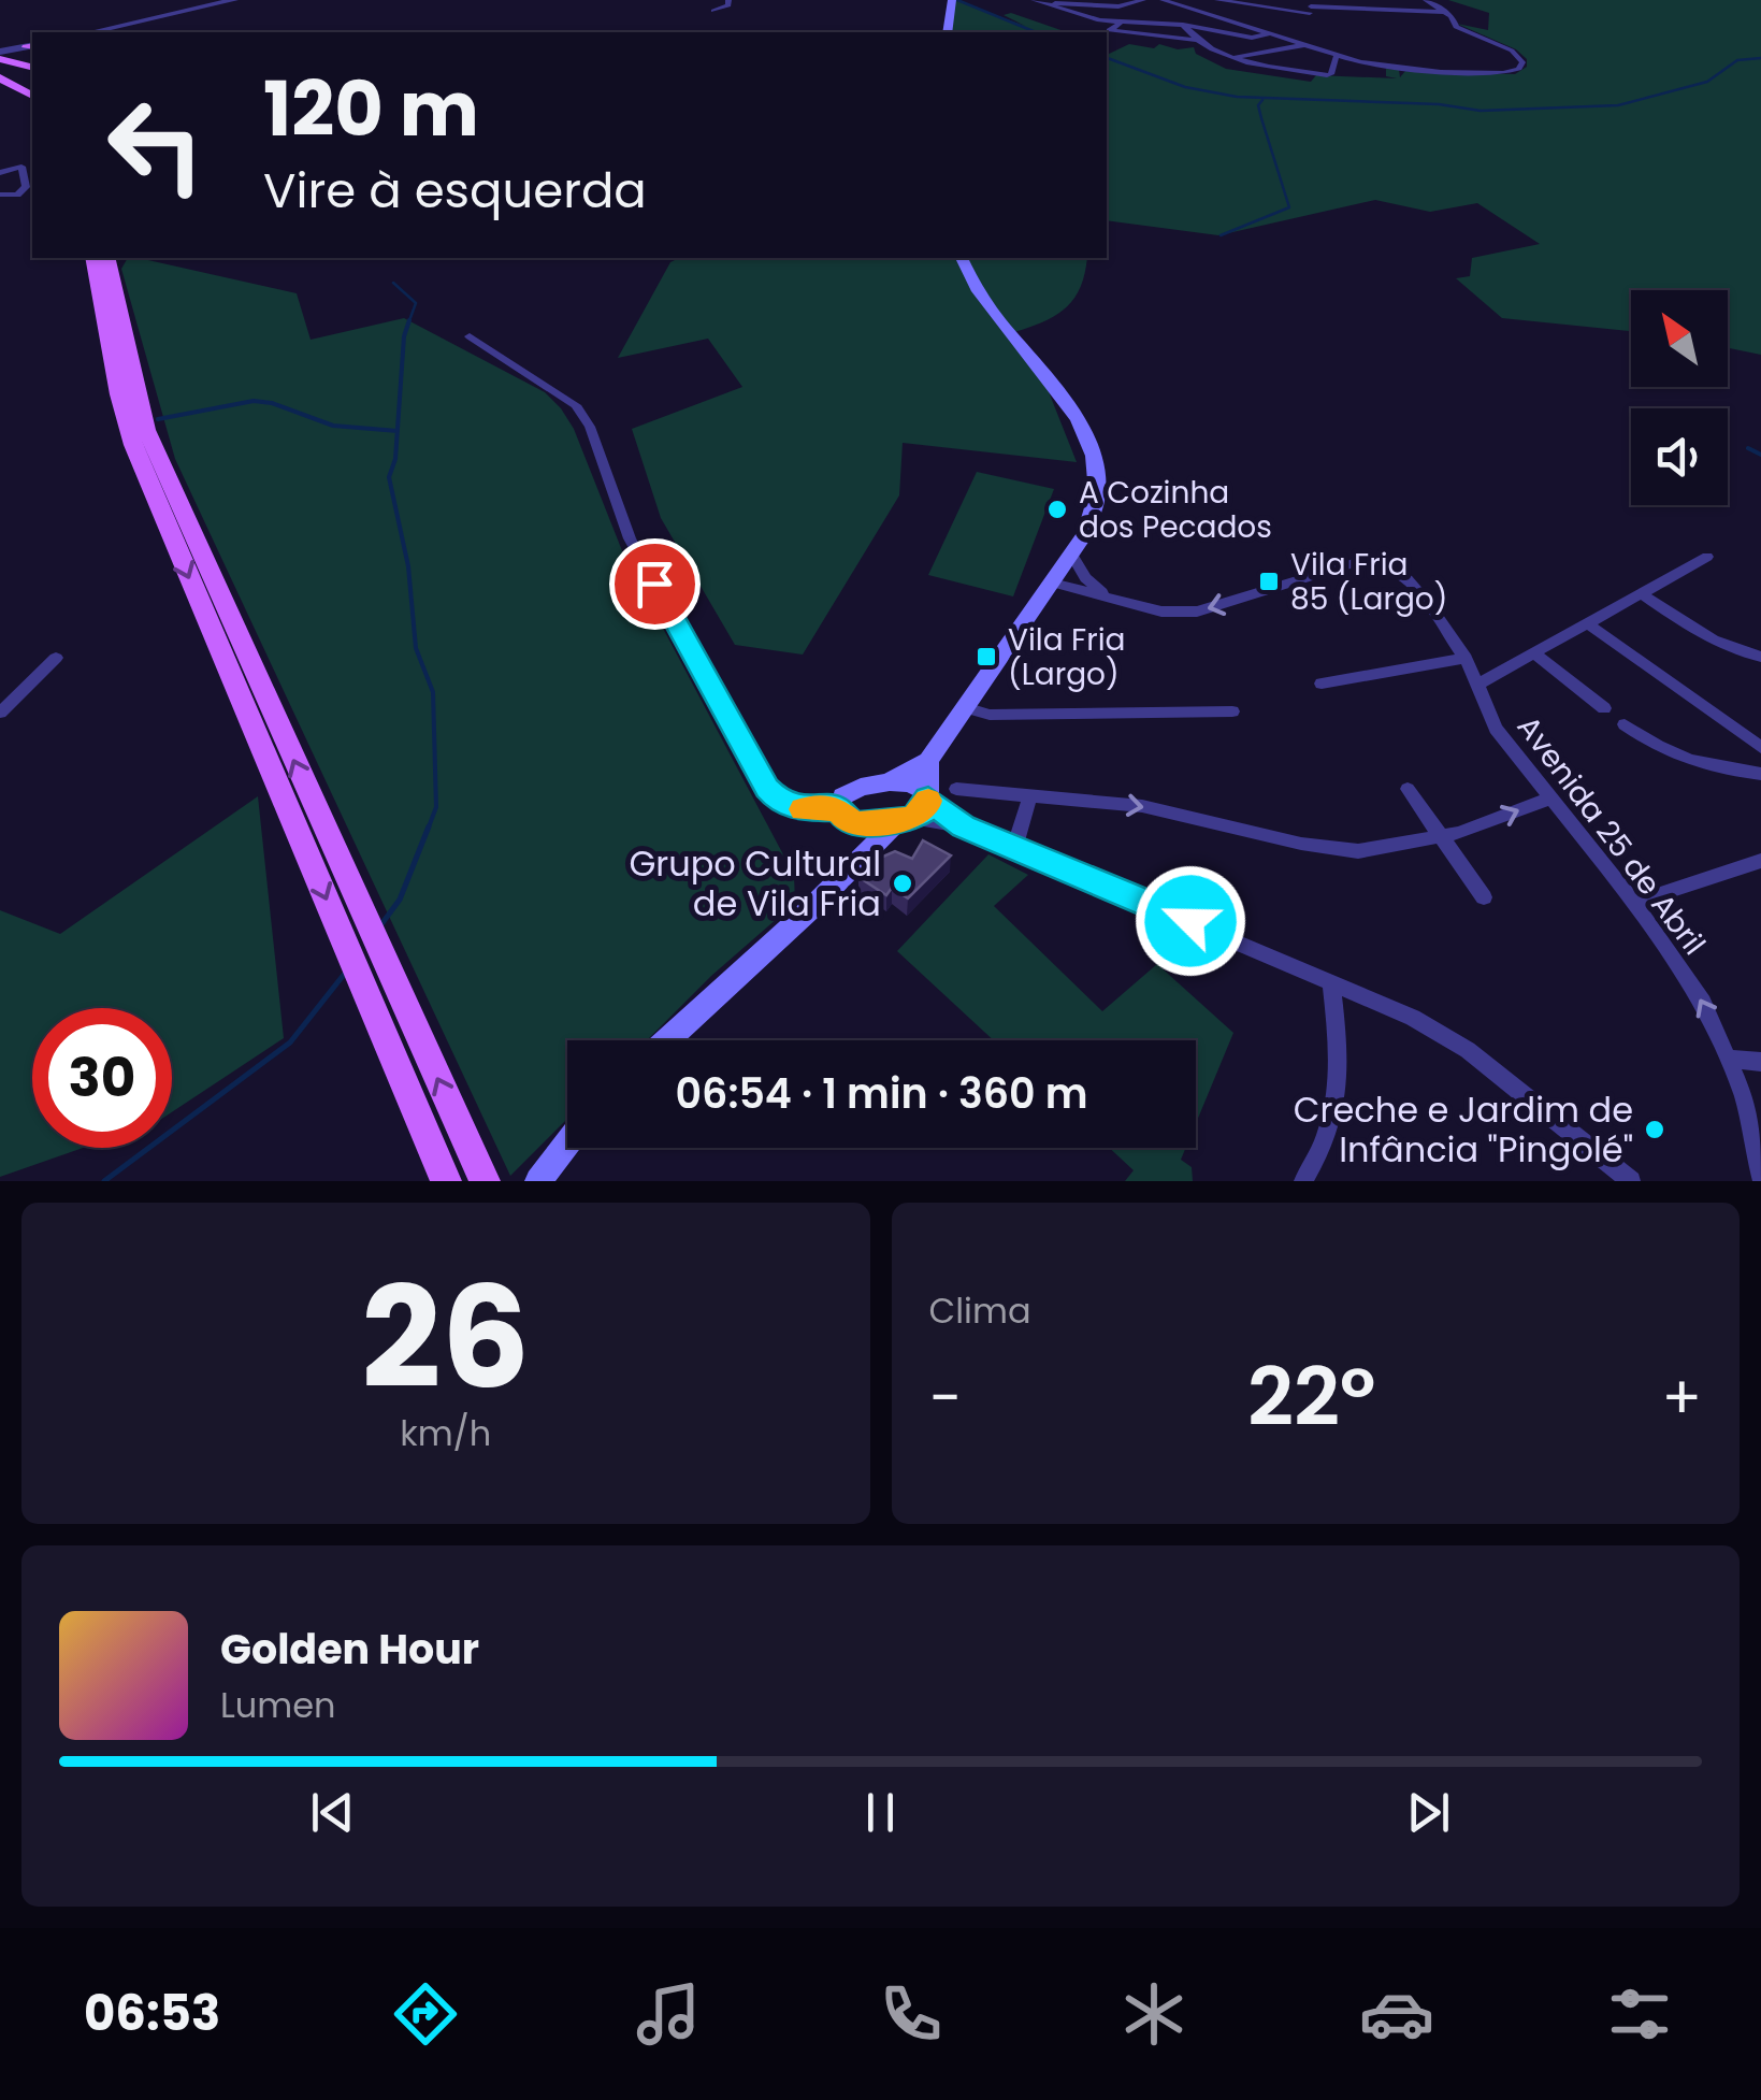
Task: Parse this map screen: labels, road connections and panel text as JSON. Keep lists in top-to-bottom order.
{
  "streets": {
    "street": ["Avenida 25 de Abril"]
  },
  "one_way": ["Avenida 25 de Abril"],
  "places": {
    "other": ["A Cozinha dos Pecados", "Grupo Cultural de Vila Fria", "Creche e Jardim de Infância \"Pingolé\""],
    "transit": ["Vila Fria 85 (Largo)", "Vila Fria (Largo)"]
  },
  "north": "top left",
  "page": {
    "turn": ["120 m", "Vire à esquerda"],
    "limit": "30",
    "trip": "06:54 · 1 min · 360 m",
    "tile": [
      ["26", "km/h"],
      "Clima"
    ],
    "heat": ["−", "22°", "+"],
    "song": ["Golden Hour", "Lumen"],
    "tabs": "06:53"
  }
}
